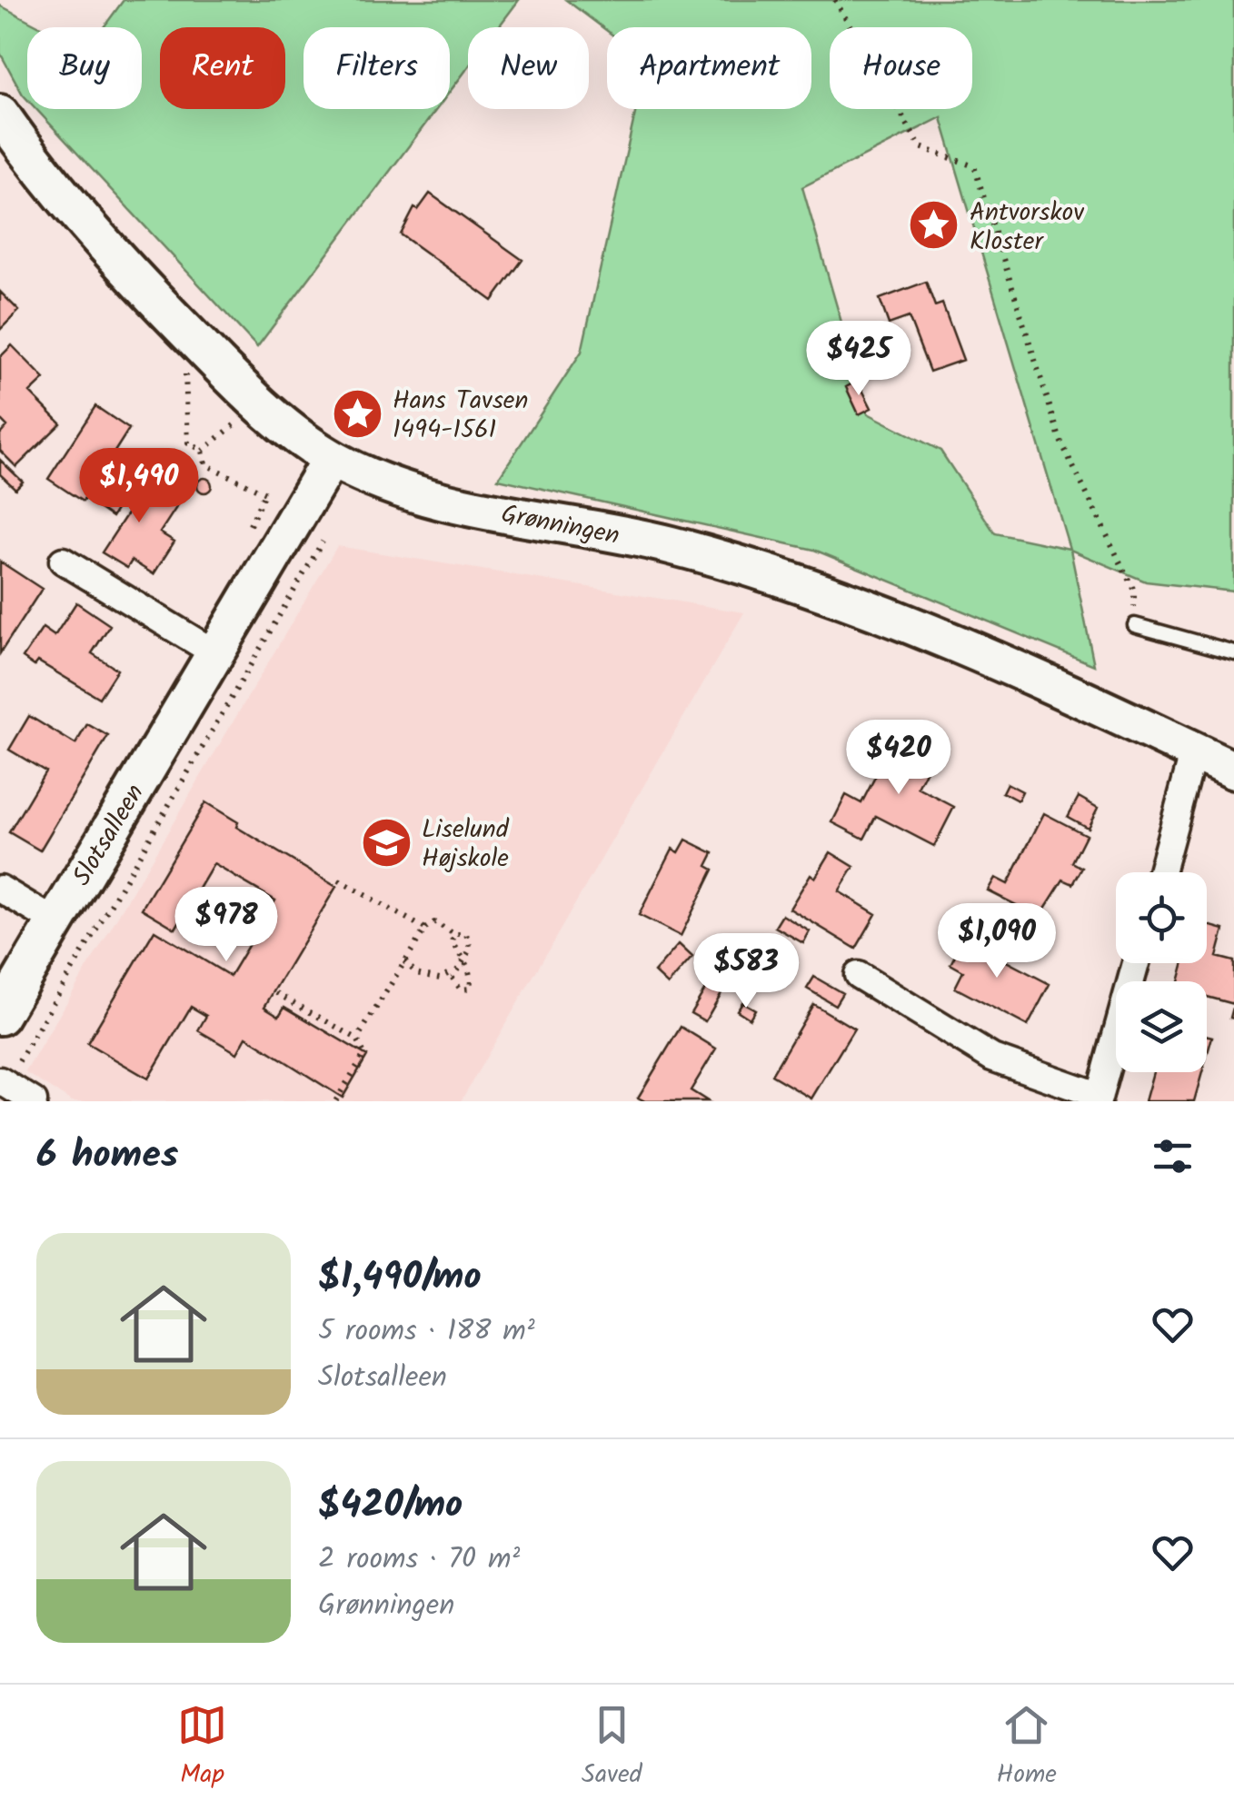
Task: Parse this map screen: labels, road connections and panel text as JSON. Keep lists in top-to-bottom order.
{
  "streets": {
    "main road": ["Grønningen", "Slotsalleen"]
  },
  "crossings": [
    ["Grønningen", "Slotsalleen"]
  ],
  "places": {
    "place": ["Antvorskov Kloster", "Hans Tavsen 1494-1561"],
    "school or university": ["Liselund Højskole"]
  },
  "page": {
    "chip": [
      "Buy",
      "Rent",
      "Filters",
      "New",
      "Apartment",
      "House"
    ],
    "price": [
      "$425",
      "$1,490",
      "$420",
      "$978",
      "$1,090",
      "$583"
    ],
    "heading": "6 homes",
    "list": [
      {
        "name": "$1,490/mo",
        "note": "5 rooms · 188 m² · Slotsalleen"
      },
      {
        "name": "$420/mo",
        "note": "2 rooms · 70 m² · Grønningen"
      }
    ],
    "tabs": ["Map", "Saved", "Home"]
  }
}
